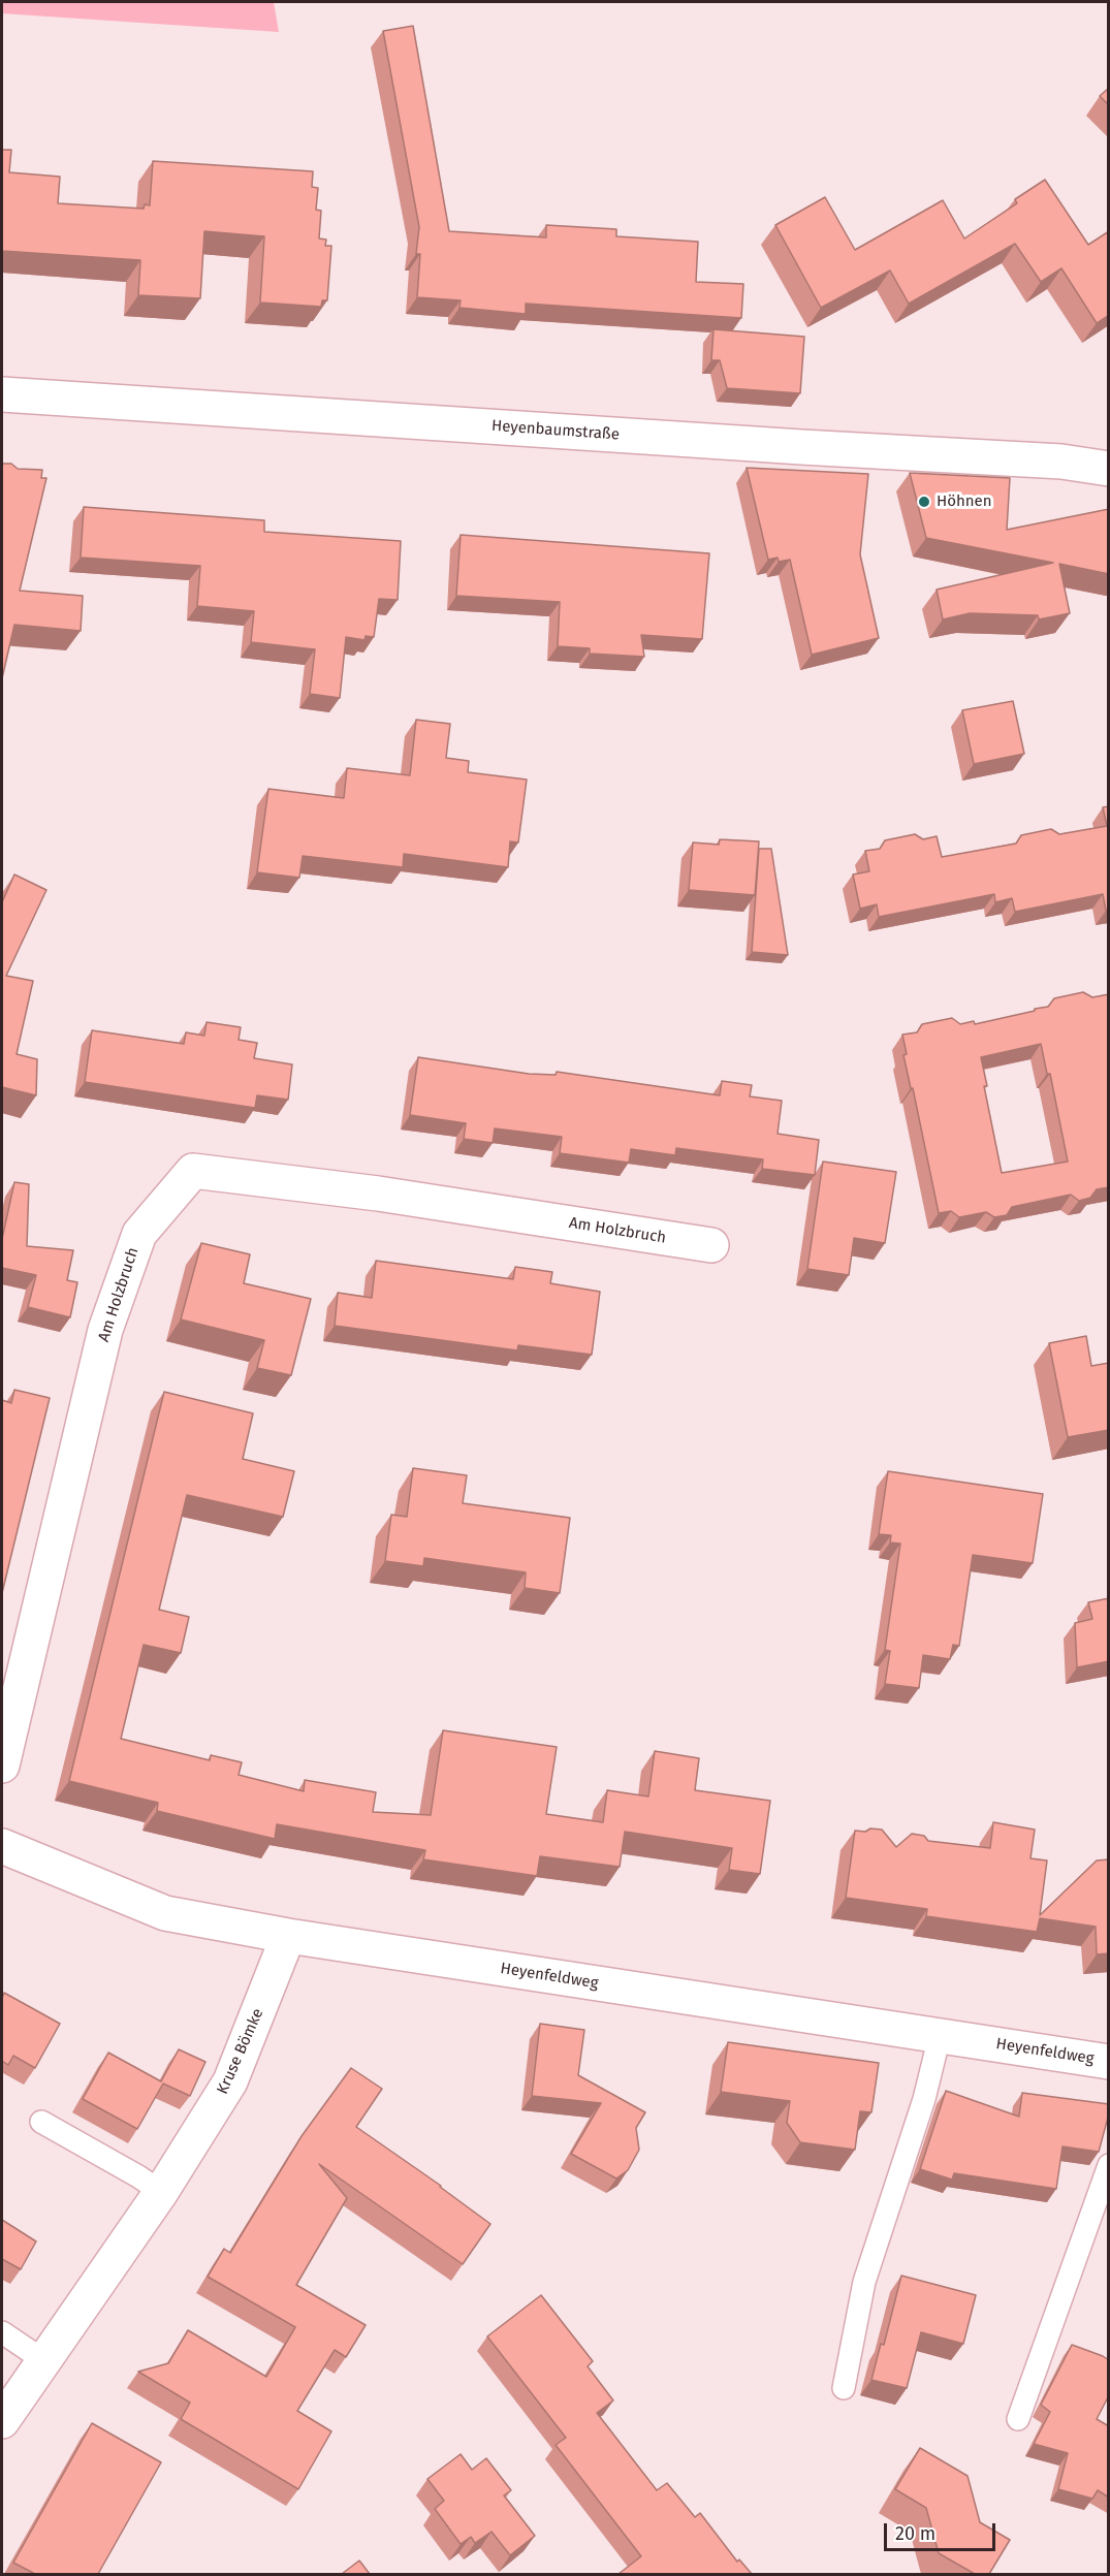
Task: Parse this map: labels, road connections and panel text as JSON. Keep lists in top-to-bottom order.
{
  "streets": {
    "street": [
      "Heyenbaumstraße",
      "Am Holzbruch",
      "Heyenfeldweg",
      "Kruse Bömke"
    ]
  },
  "crossings": [
    ["Heyenfeldweg", "Kruse Bömke"]
  ],
  "places": ["Höhnen"],
  "scale_bar": "20 m"
}
